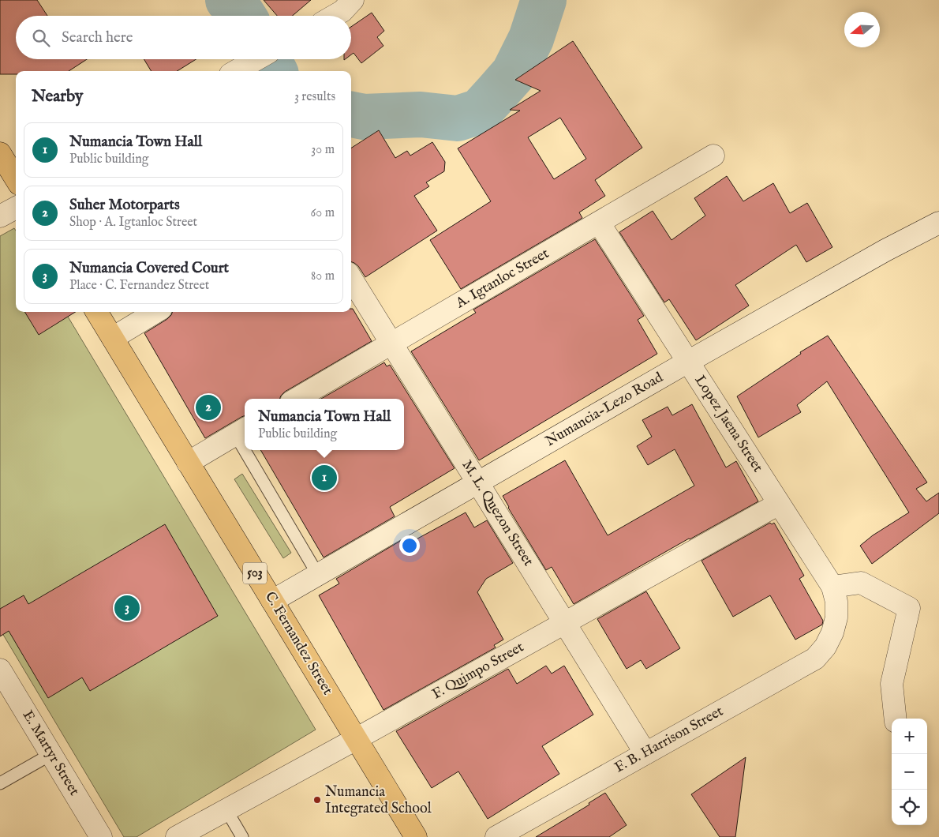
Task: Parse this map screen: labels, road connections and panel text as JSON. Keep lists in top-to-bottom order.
{
  "streets": {
    "main road": ["503", "C. Fernandez Street"],
    "street": [
      "A. Igtanloc Street",
      "Numancia-Lezo Road",
      "Lopez Jaena Street",
      "M. L. Quezon Street",
      "F. Quimpo Street",
      "F. B. Harrison Street",
      "E. Martyr Street"
    ]
  },
  "crossings": [
    ["A. Igtanloc Street", "Lopez Jaena Street"],
    ["A. Igtanloc Street", "M. L. Quezon Street"],
    ["Numancia-Lezo Road", "Lopez Jaena Street"],
    ["Numancia-Lezo Road", "M. L. Quezon Street"],
    ["Numancia-Lezo Road", "C. Fernandez Street"],
    ["Lopez Jaena Street", "F. Quimpo Street"],
    ["Lopez Jaena Street", "F. B. Harrison Street"],
    ["M. L. Quezon Street", "F. Quimpo Street"],
    ["M. L. Quezon Street", "F. B. Harrison Street"],
    ["C. Fernandez Street", "F. Quimpo Street"]
  ],
  "places": ["Numancia Integrated School"],
  "north": "left",
  "page": {
    "search": "Search here",
    "heading": ["Nearby", "3 results"],
    "list": [
      {
        "mark": "1",
        "name": "Numancia Town Hall",
        "note": "Public building",
        "value": "30 m"
      },
      {
        "mark": "2",
        "name": "Suher Motorparts",
        "note": "Shop · A. Igtanloc Street",
        "value": "60 m"
      },
      {
        "mark": "3",
        "name": "Numancia Covered Court",
        "note": "Place · C. Fernandez Street",
        "value": "80 m"
      }
    ],
    "pins": ["2", "1", "3"],
    "popup": ["Numancia Town Hall", "Public building"],
    "map_buttons": ["+", "−"]
  }
}
